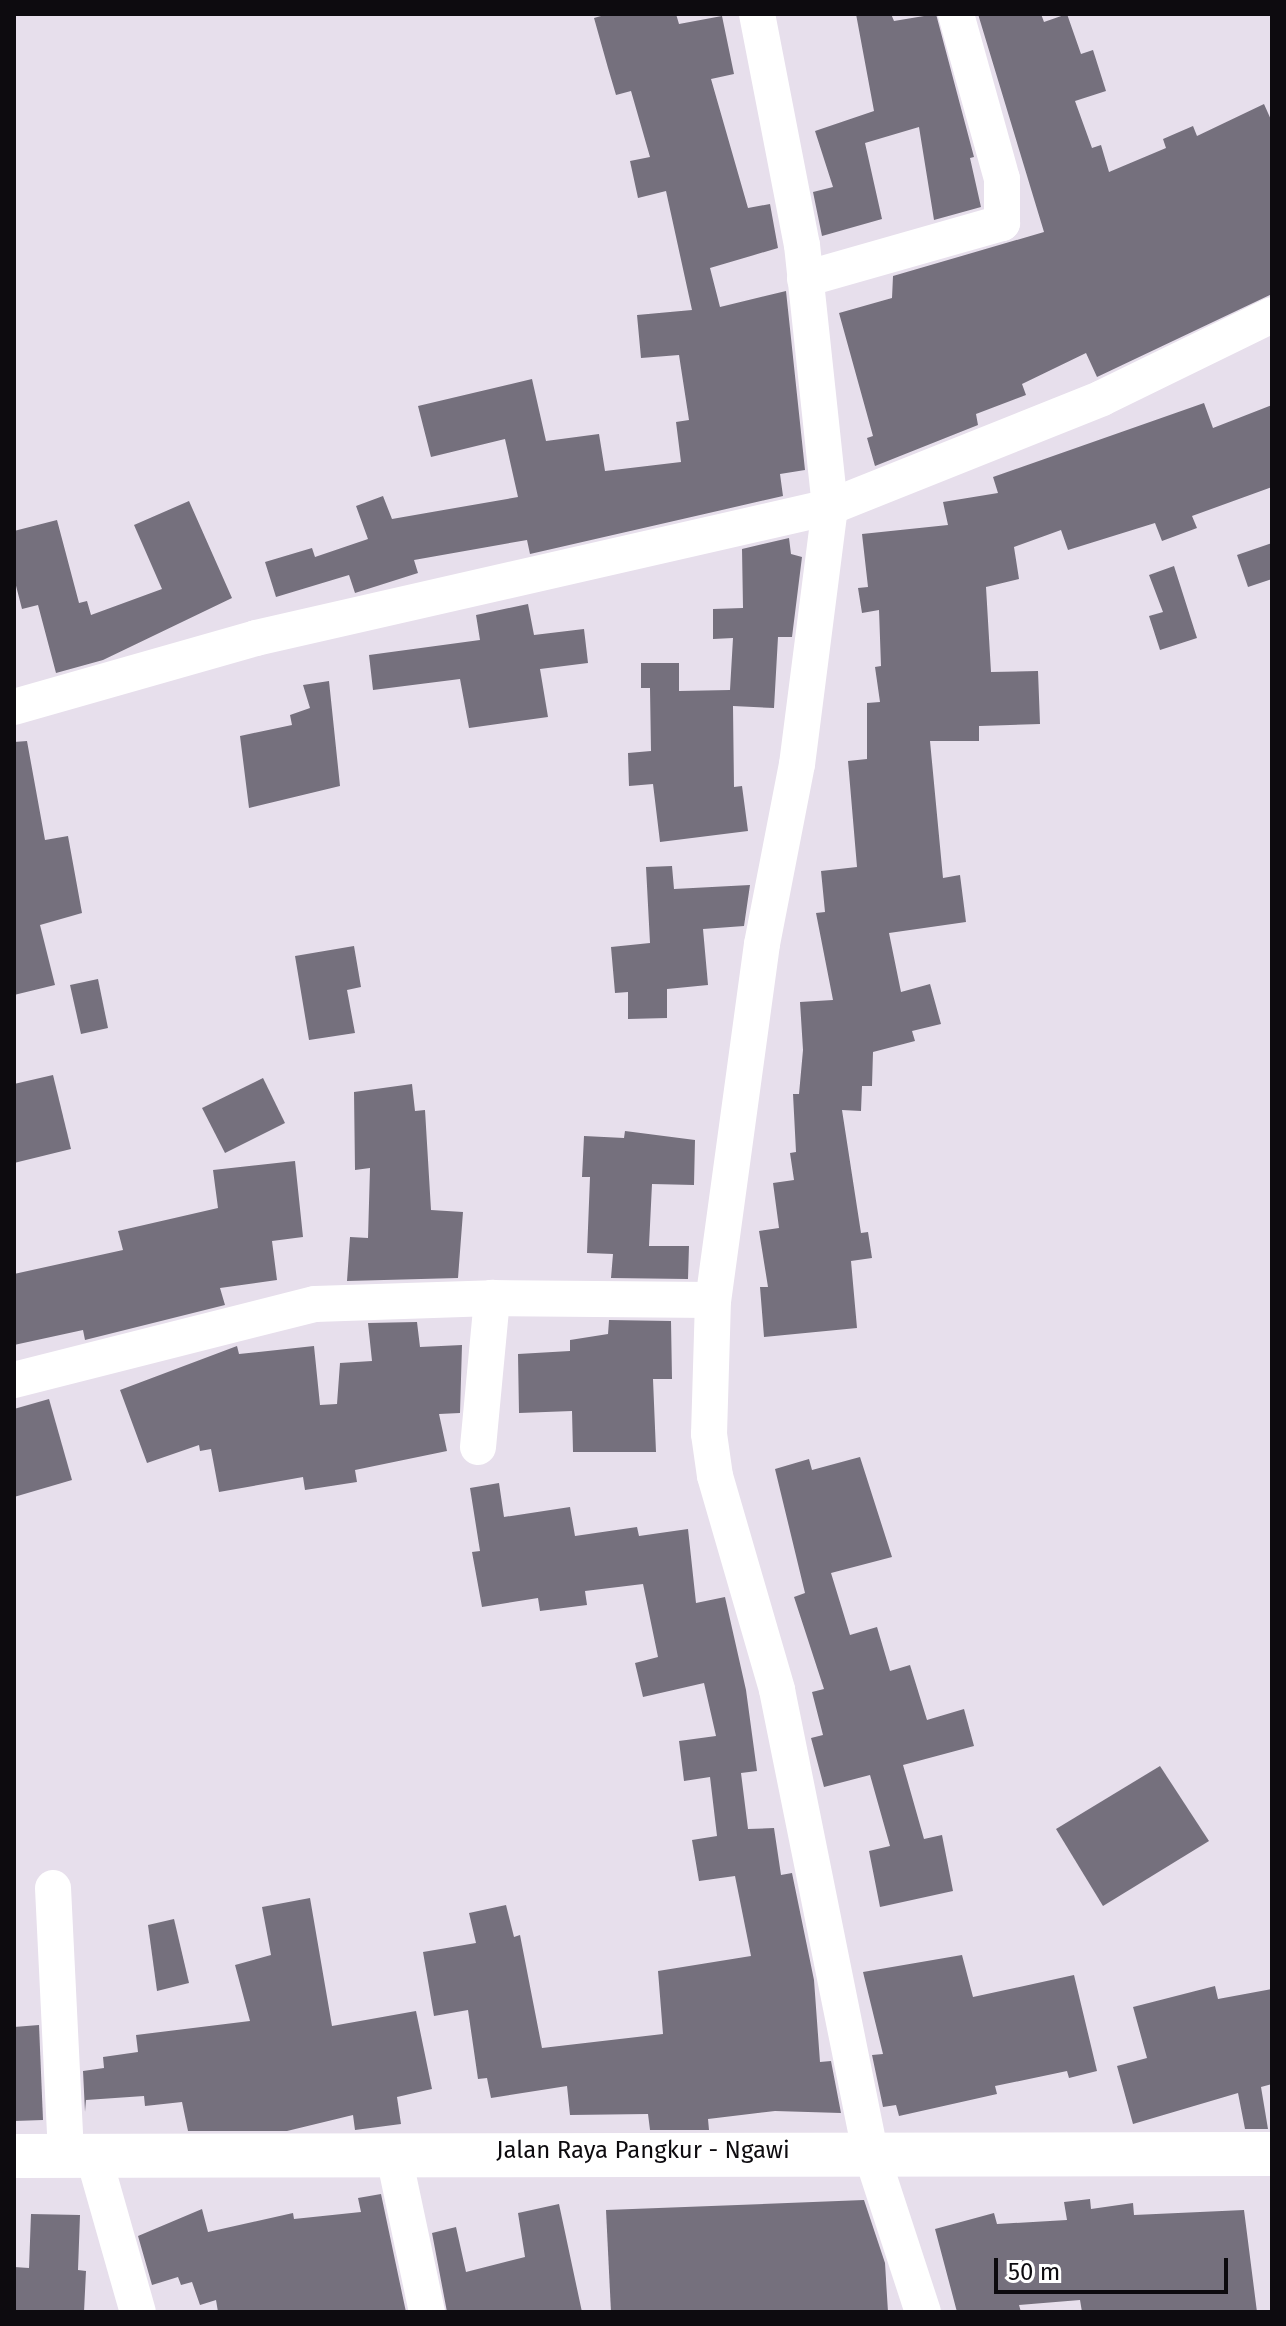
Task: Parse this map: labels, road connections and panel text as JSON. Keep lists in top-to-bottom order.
{
  "streets": {
    "main road": ["Jalan Raya Pangkur - Ngawi"]
  },
  "scale_bar": "50 m"
}
